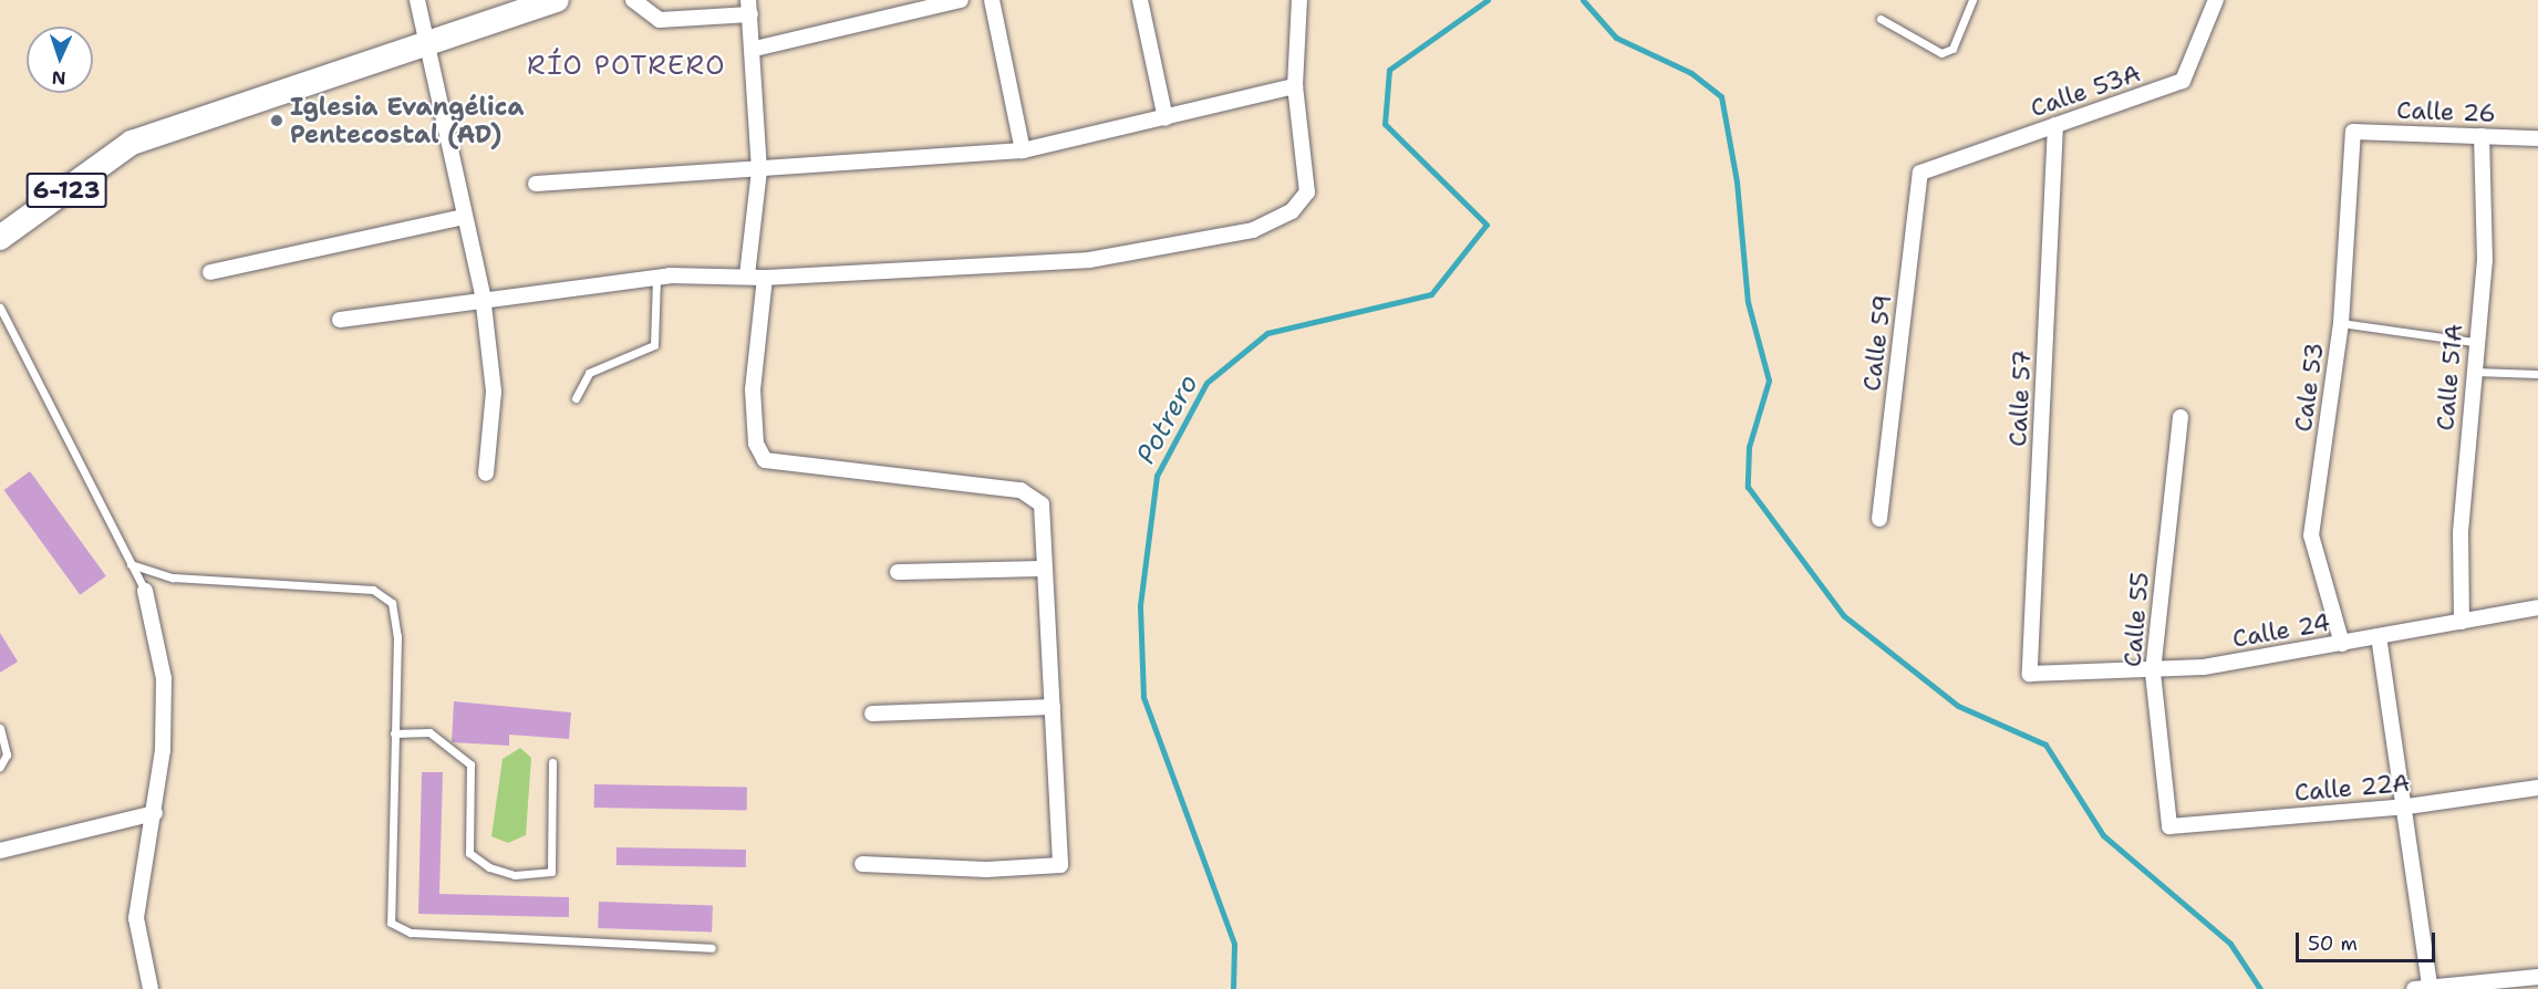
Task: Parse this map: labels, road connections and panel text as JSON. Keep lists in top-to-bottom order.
{
  "streets": {
    "main road": ["6-123"],
    "street": [
      "Calle 53A",
      "Calle 26",
      "Calle 59",
      "Calle 51A",
      "Cale 53",
      "Calle 57",
      "Calle 55",
      "Calle 24",
      "Calle 22A"
    ]
  },
  "crossings": [
    ["Calle 53A", "Calle 59"],
    ["Calle 53A", "Calle 57"],
    ["Calle 26", "Calle 51A"],
    ["Calle 26", "Cale 53"],
    ["Calle 51A", "Calle 24"],
    ["Cale 53", "Calle 24"],
    ["Calle 57", "Calle 24"],
    ["Calle 55", "Calle 24"],
    ["Calle 55", "Calle 22A"]
  ],
  "districts": ["RÍO POTRERO"],
  "water": ["Potrero"],
  "places": ["Iglesia Evangélica Pentecostal (AD)"],
  "scale_bar": "50 m",
  "north": "bottom"
}
